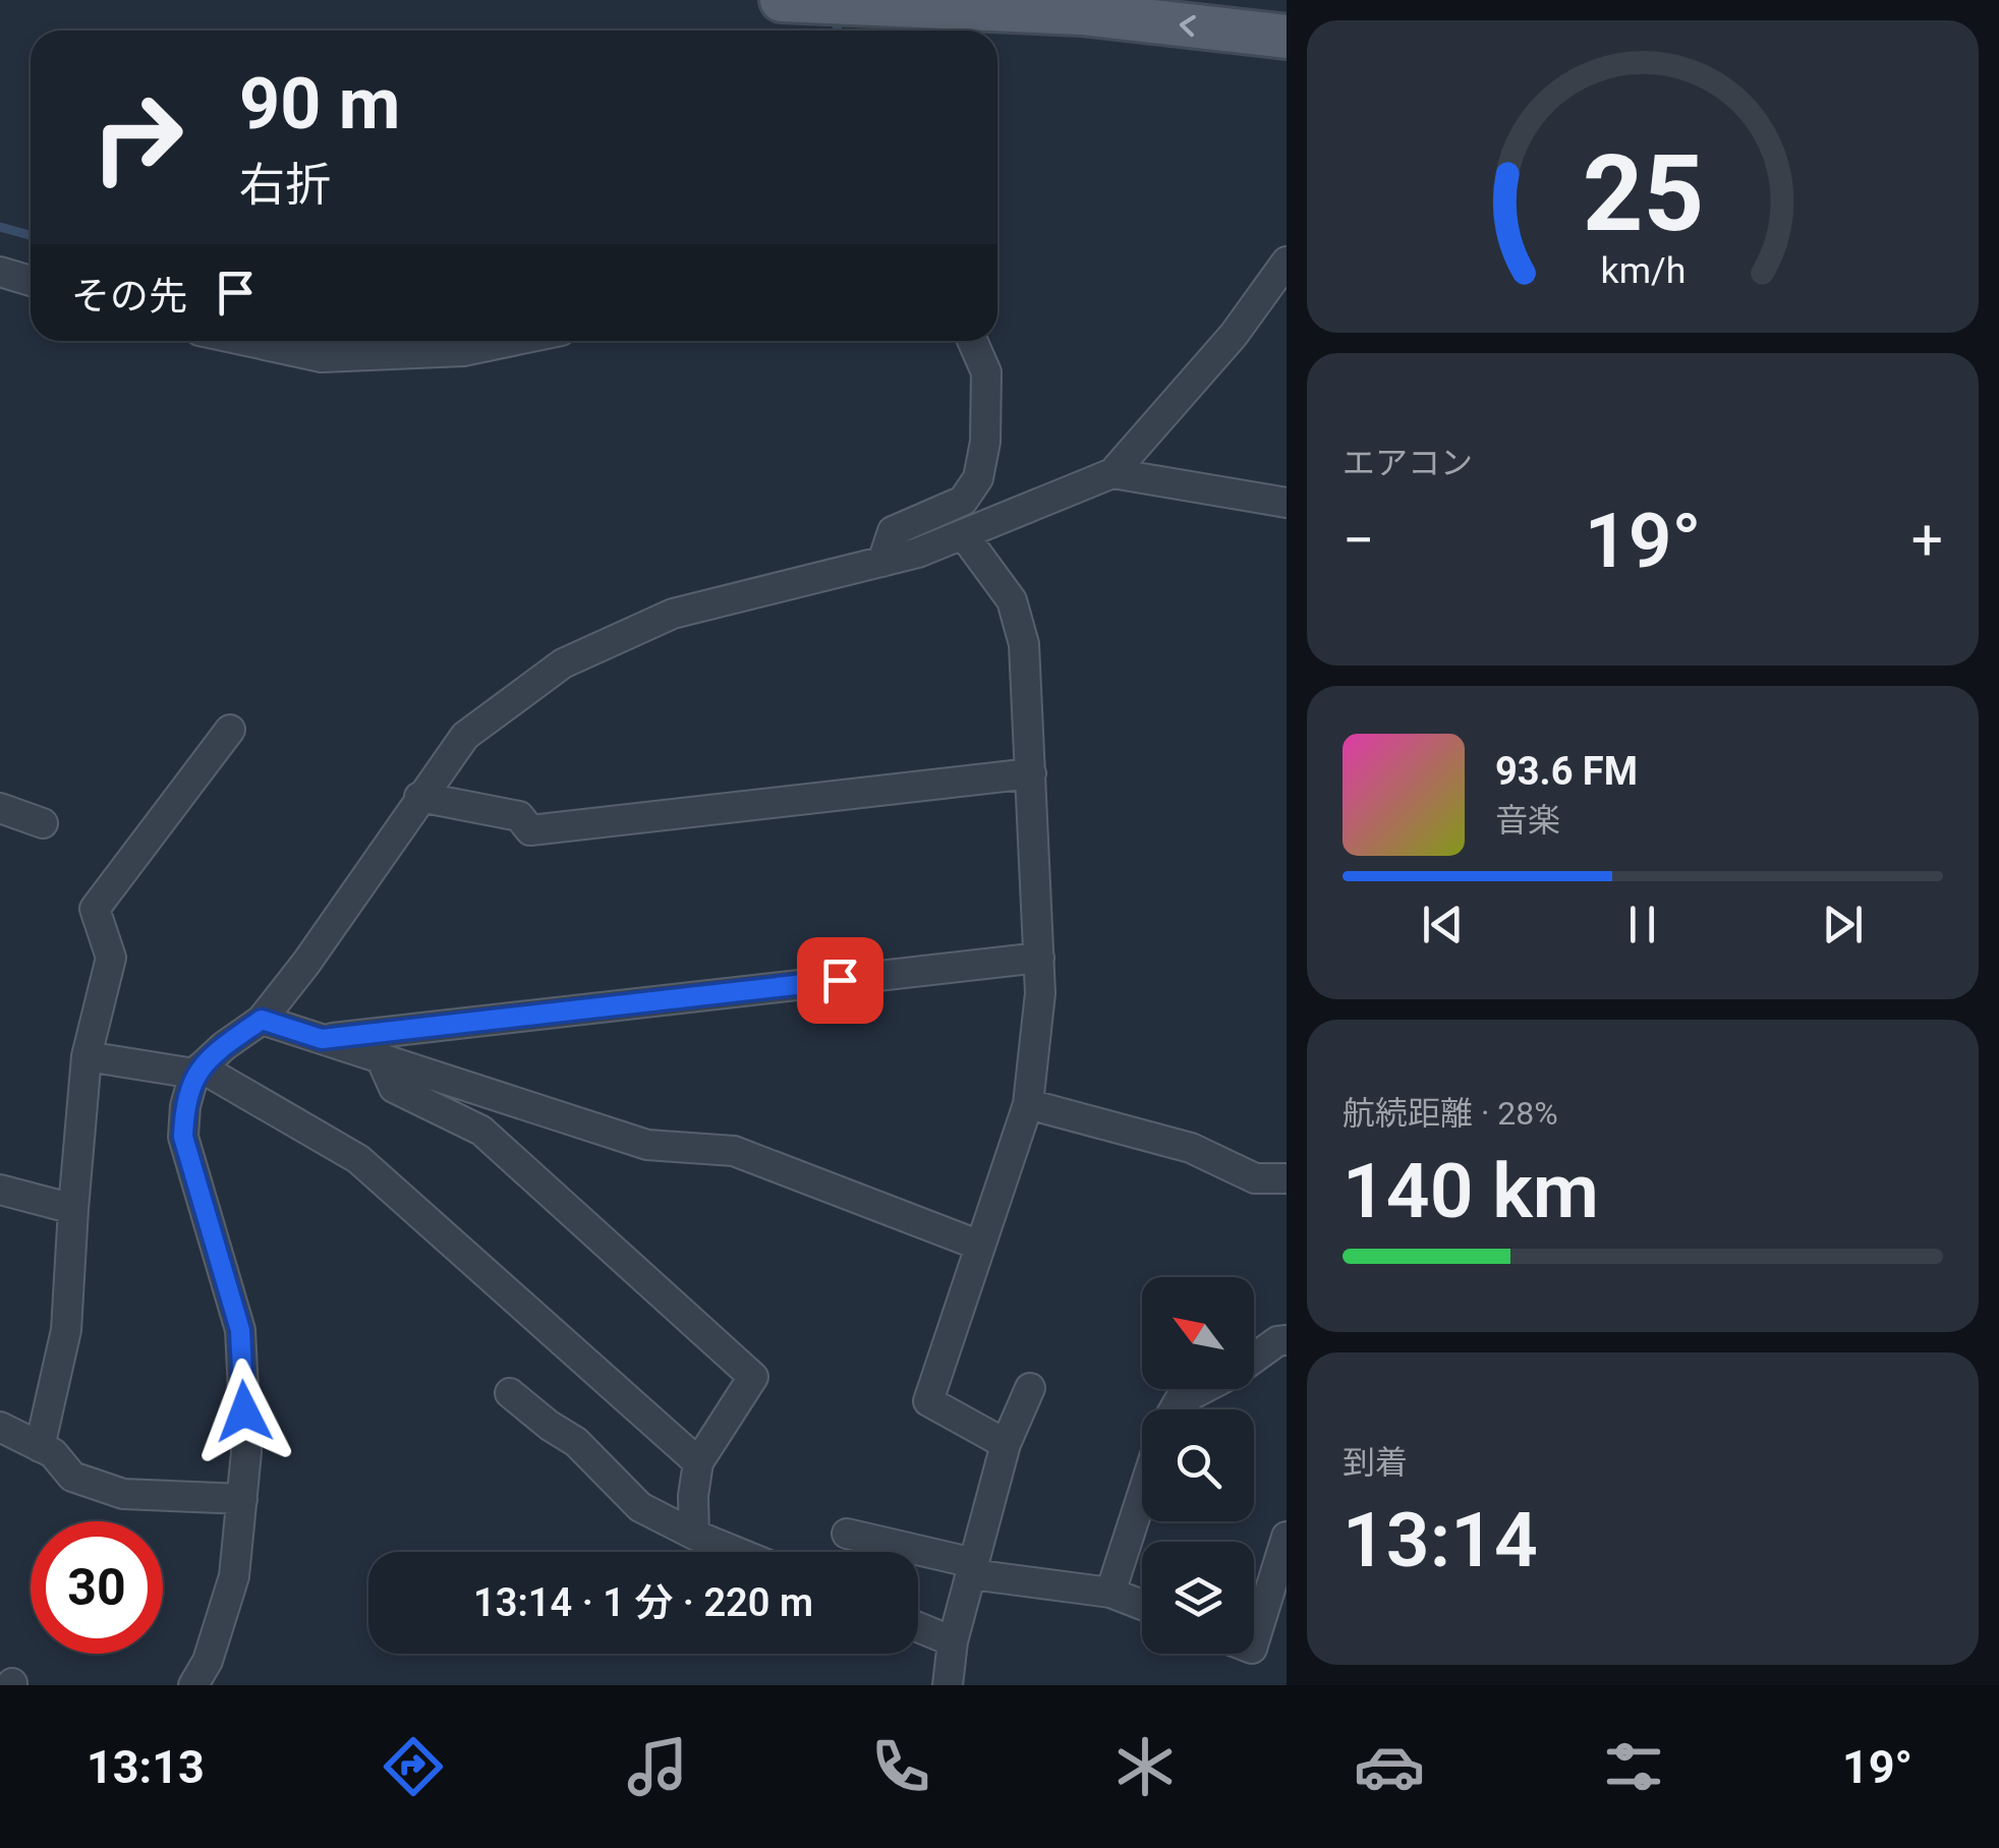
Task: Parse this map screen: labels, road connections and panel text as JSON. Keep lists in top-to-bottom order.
{
  "north": "top left",
  "page": {
    "turn": ["90 m", "右折"],
    "then": "その先",
    "tile": [
      "エアコン",
      ["航続距離 · 28%", "140 km"],
      ["到着", "13:14"]
    ],
    "heat": ["−", "19°", "+"],
    "song": ["93.6 FM", "音楽"],
    "limit": "30",
    "trip": "13:14 · 1 分 · 220 m",
    "tabs": ["13:13", "19°"],
    "gauge": ["25", "km/h"]
  }
}
